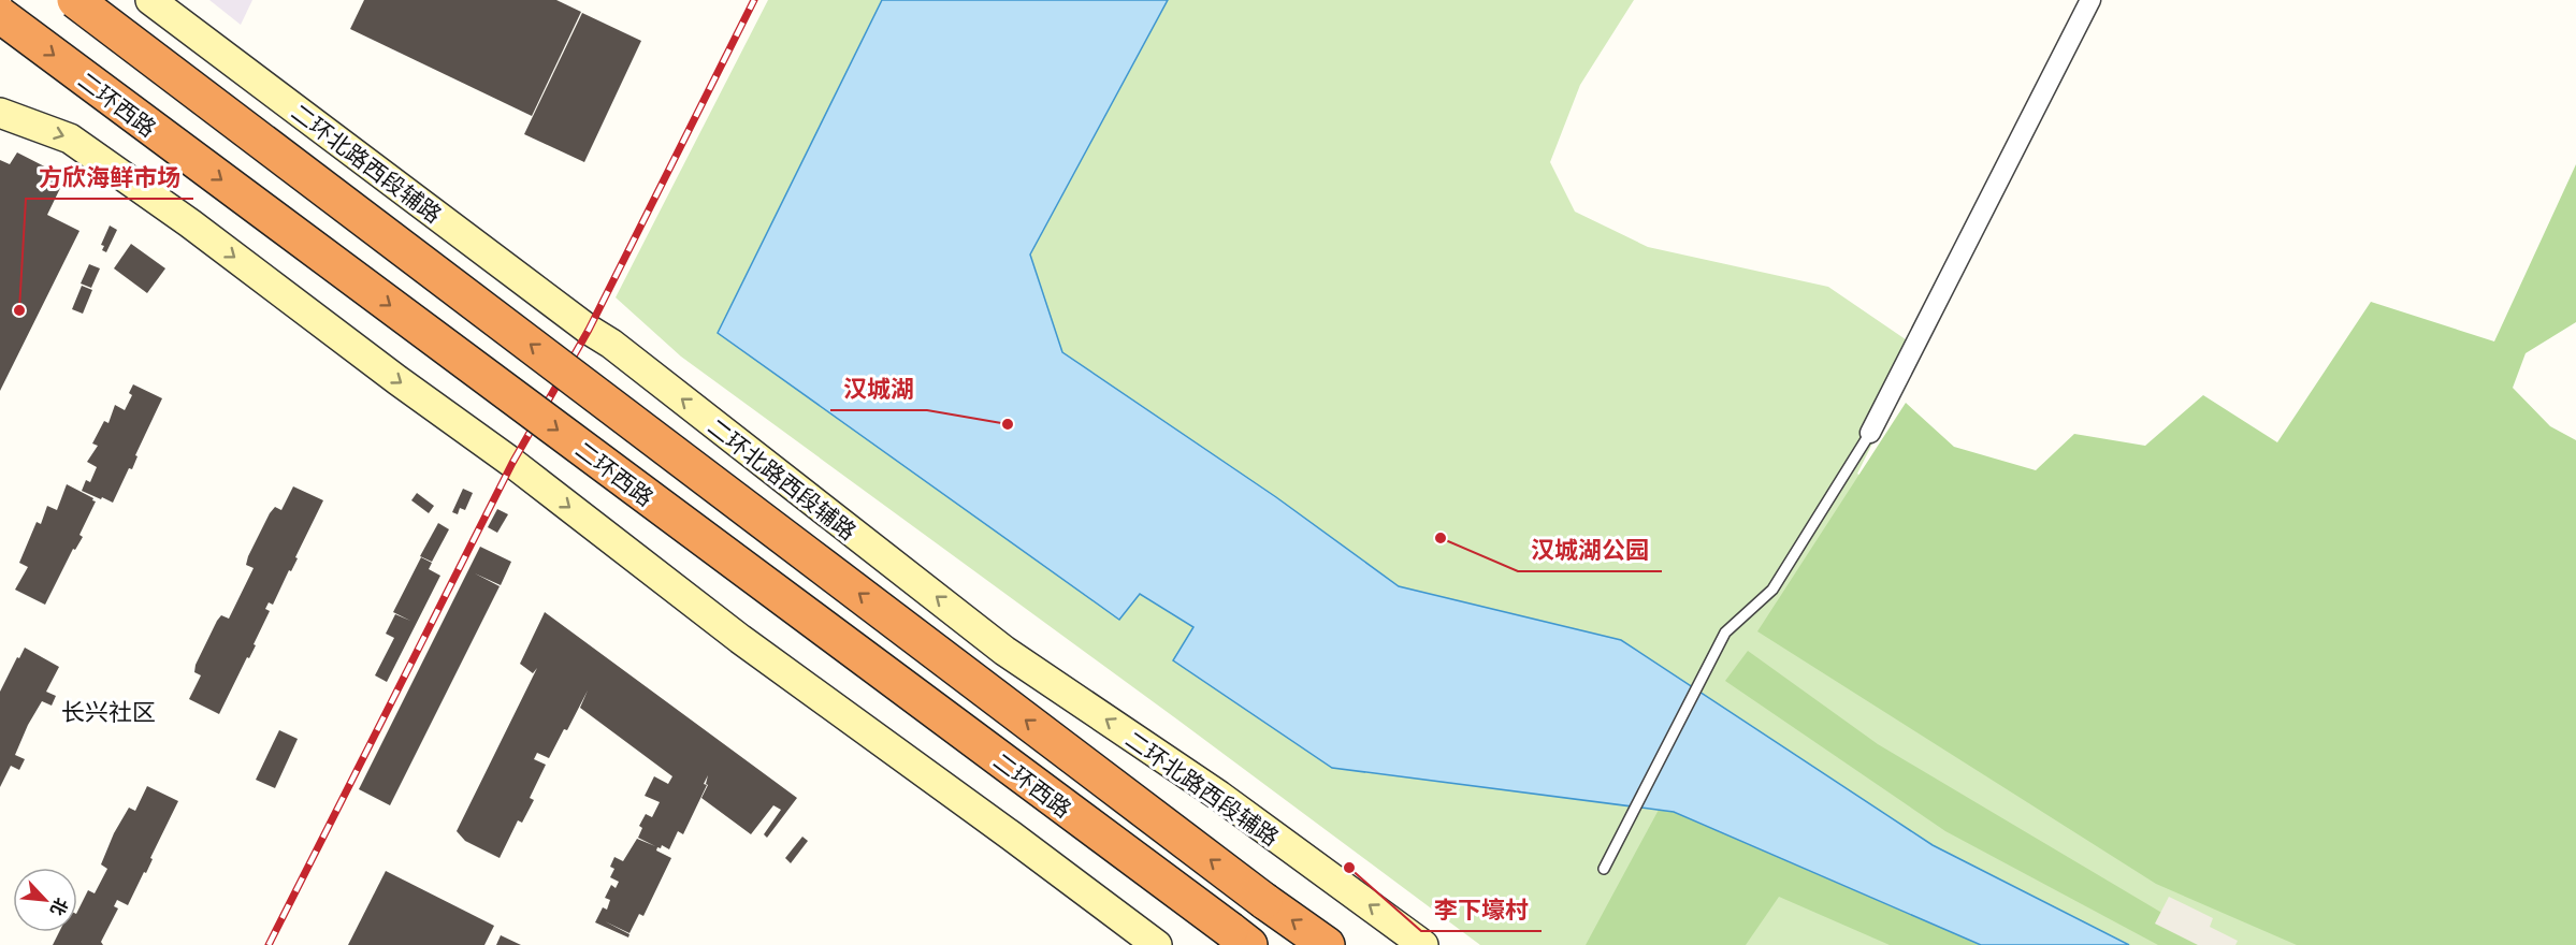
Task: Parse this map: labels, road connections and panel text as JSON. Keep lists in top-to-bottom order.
{
  "streets": {
    "highway": ["二环西路"],
    "main road": ["二环北路西段辅路"]
  },
  "districts": ["长兴社区"],
  "places": [
    "方欣海鲜市场",
    "汉城湖",
    "汉城湖公园",
    "李下壕村"
  ],
  "north": "bottom right"
}
